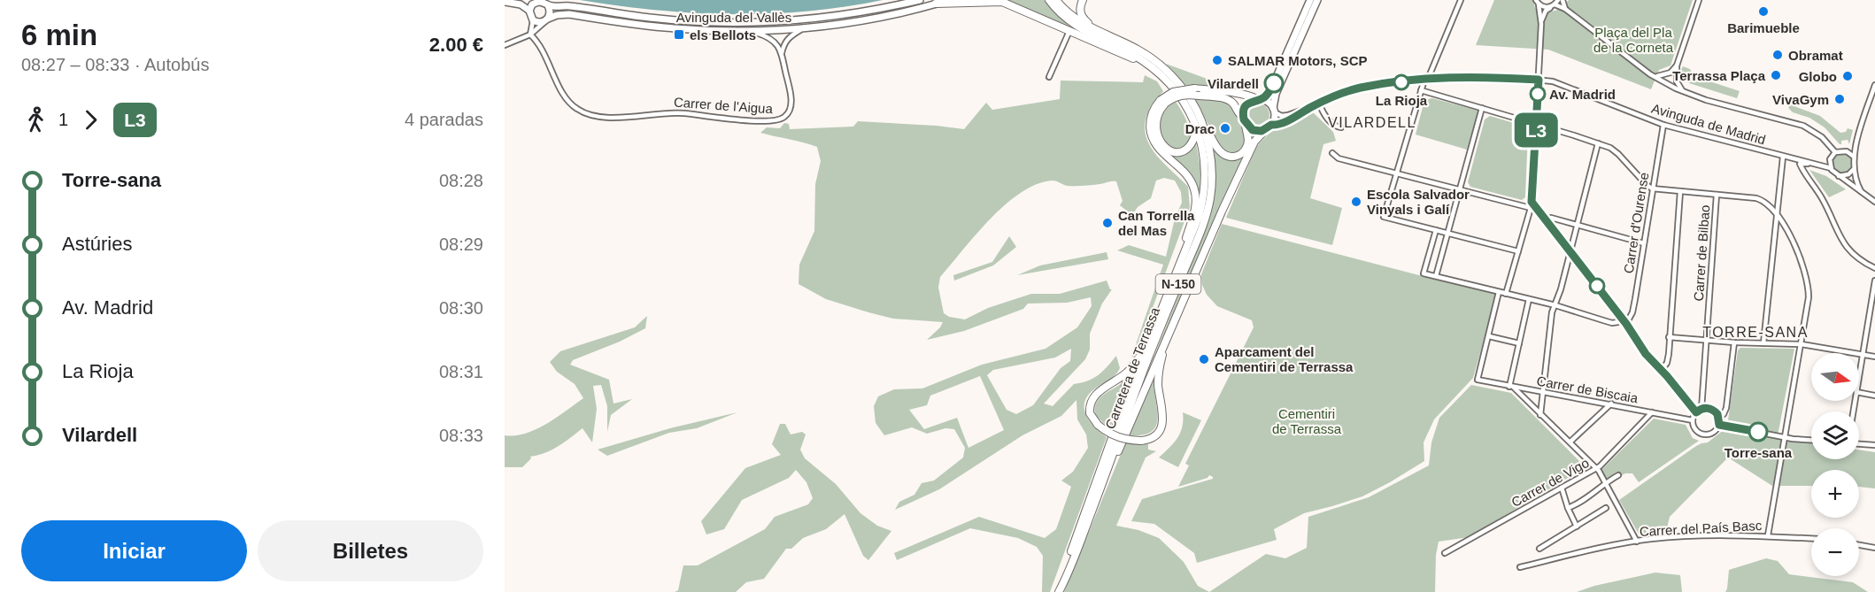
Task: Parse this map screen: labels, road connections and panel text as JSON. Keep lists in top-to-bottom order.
{
  "streets": {
    "main road": ["Avinguda del Vallès", "N-150", "Carretera de Terrassa"],
    "street": [
      "Carrer de l'Aigua",
      "Avinguda de Madrid",
      "Carrer d'Ourense",
      "Carrer de Bilbao",
      "Carrer de Biscaia",
      "Carrer de Vigo",
      "Carrer del País Basc"
    ]
  },
  "crossings": [
    ["Avinguda de Madrid", "Carrer d'Ourense"],
    ["Carrer de Bilbao", "Carrer de Biscaia"],
    ["Carrer de Biscaia", "Carrer de Vigo"]
  ],
  "districts": ["VILARDELL", "TORRE-SANA"],
  "parks": ["Plaça del Pla de la Corneta", "Cementiri de Terrassa"],
  "places": {
    "other": [
      "Barimueble",
      "Obramat",
      "SALMAR Motors, SCP",
      "Terrassa Plaça",
      "Globo",
      "La Rioja",
      "Vilardell",
      "Av. Madrid",
      "VivaGym",
      "Drac",
      "Escola Salvador Vinyals i Galí",
      "Can Torrella del Mas",
      "Aparcament del Cementiri de Terrassa",
      "Torre-sana"
    ],
    "transit": ["els Bellots"]
  },
  "lines": ["bus line L3"],
  "north": "right",
  "page": {
    "heading": ["6 min", "08:27 – 08:33 · Autobús", "2.00 €"],
    "on_map": "L3",
    "legs": ["1", "L3", "4 paradas"],
    "list": [
      {
        "name": "Torre-sana",
        "value": "08:28"
      },
      {
        "name": "Astúries",
        "value": "08:29"
      },
      {
        "name": "Av. Madrid",
        "value": "08:30"
      },
      {
        "name": "La Rioja",
        "value": "08:31"
      },
      {
        "name": "Vilardell",
        "value": "08:33"
      }
    ],
    "map_buttons": ["+", "−"],
    "buttons": ["Iniciar", "Billetes"]
  }
}
